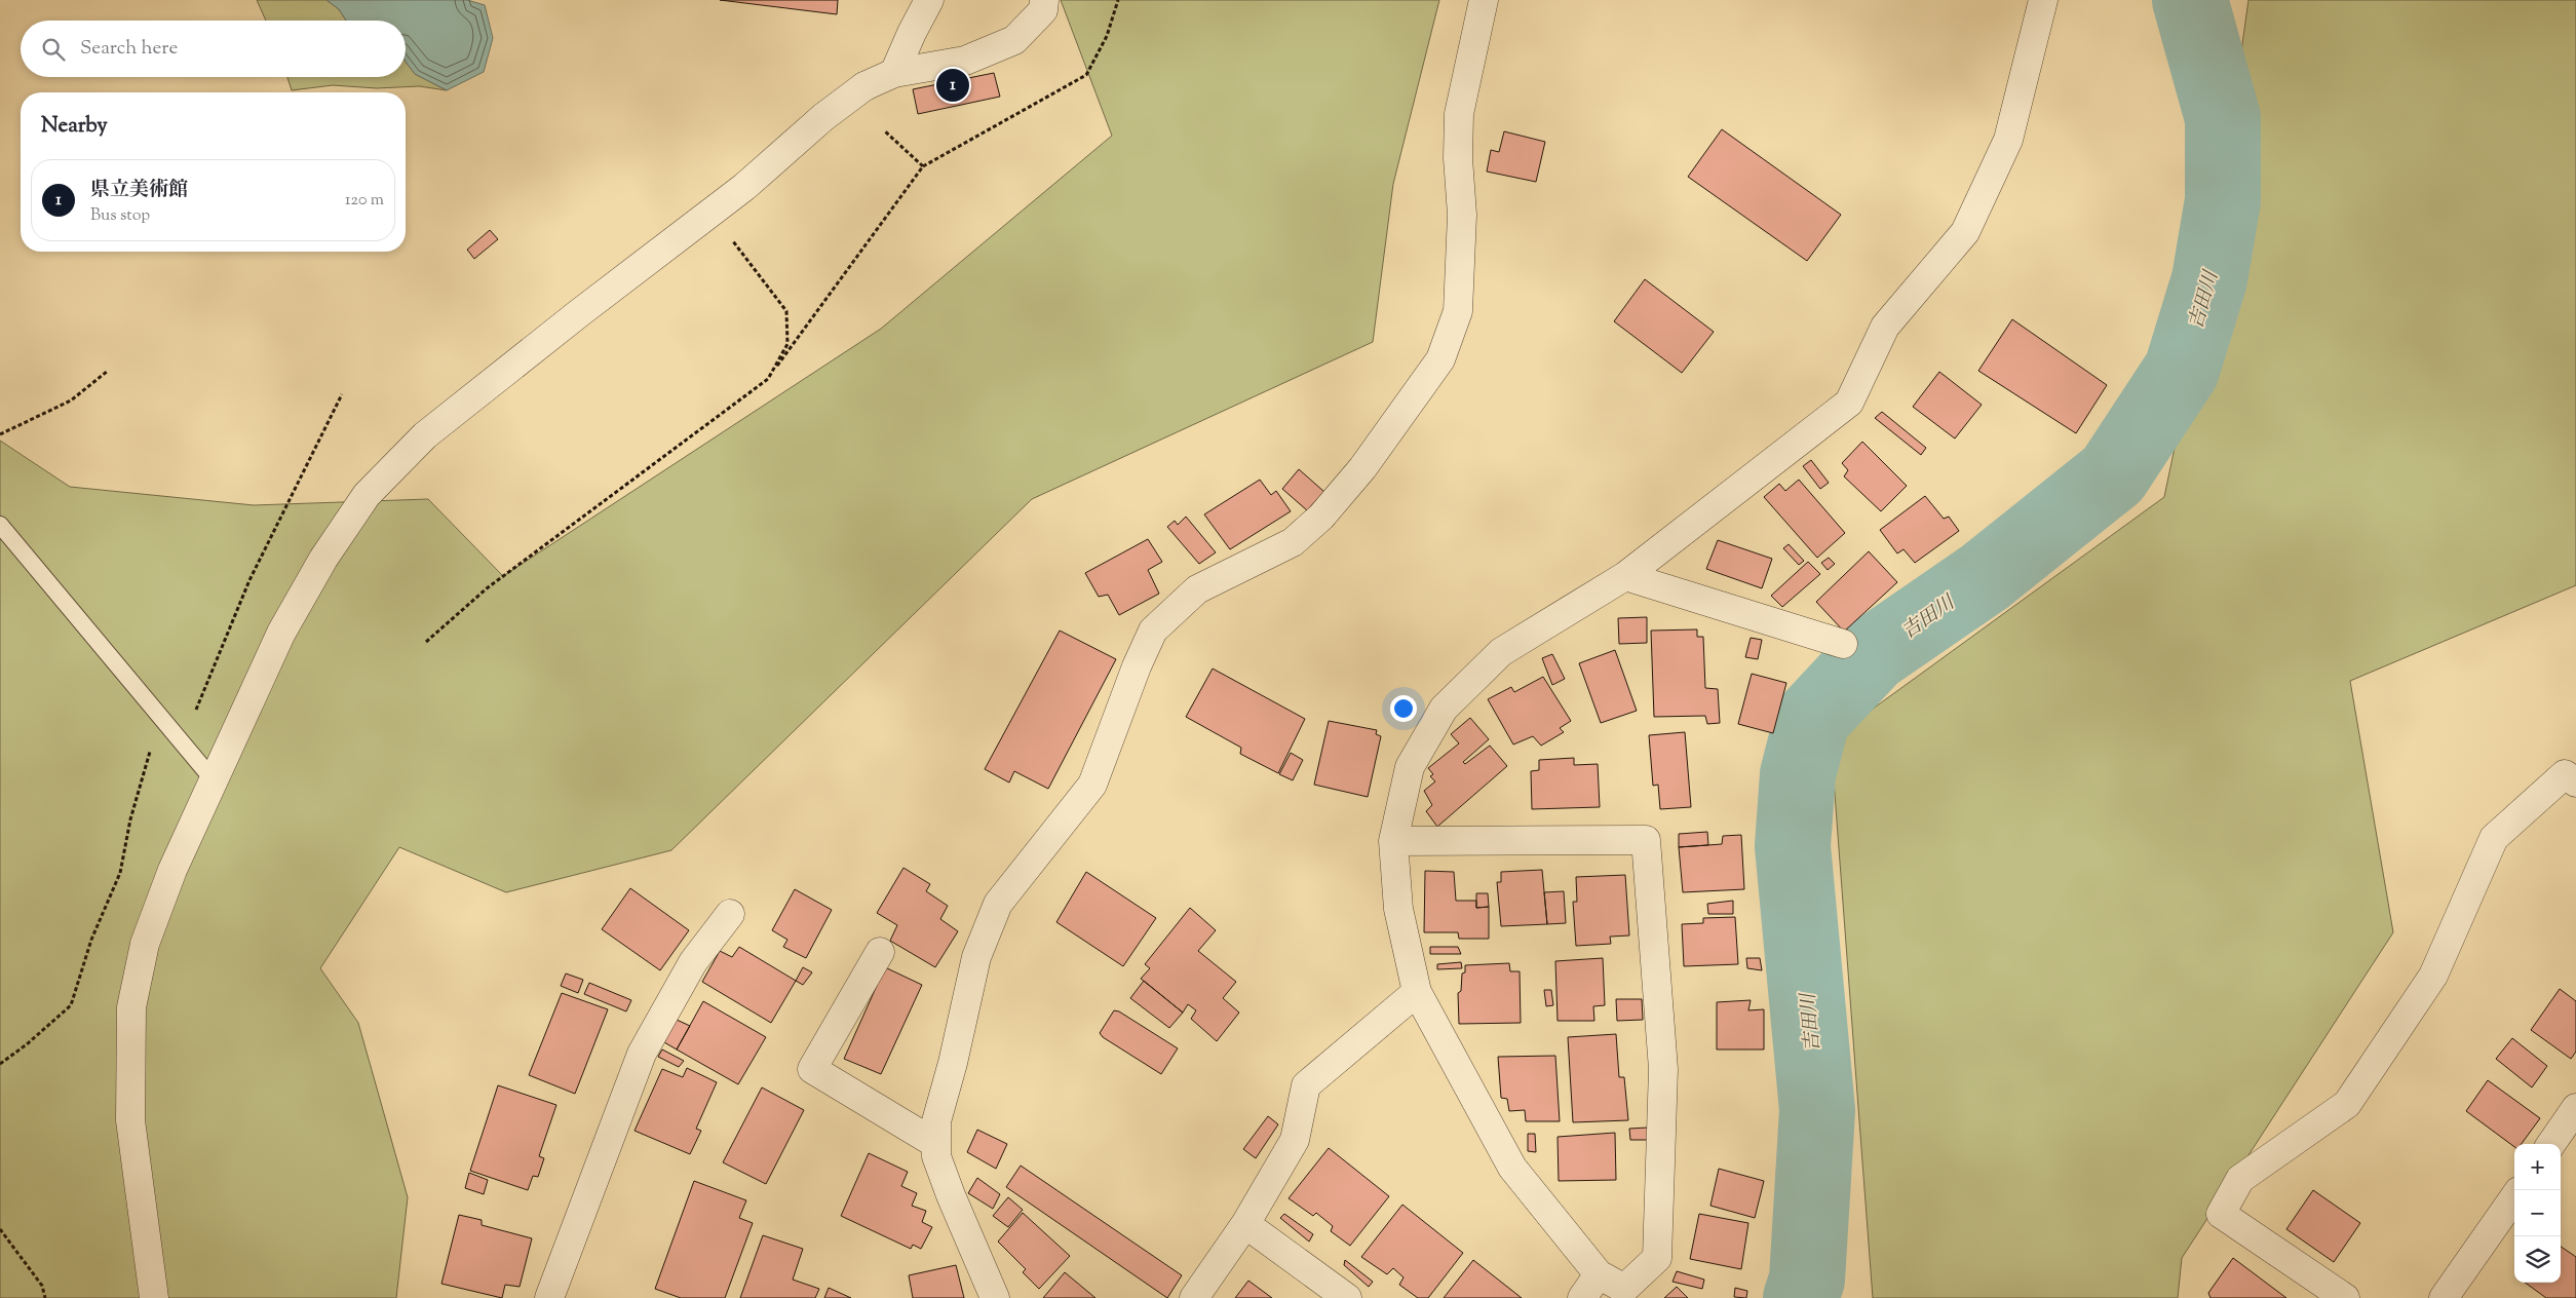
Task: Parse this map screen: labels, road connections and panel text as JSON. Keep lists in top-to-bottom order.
{
  "water": ["吉田川"],
  "page": {
    "search": "Search here",
    "pins": "1",
    "heading": "Nearby",
    "list": [
      {
        "mark": "1",
        "name": "県立美術館",
        "note": "Bus stop",
        "value": "120 m"
      }
    ],
    "map_buttons": ["+", "−"]
  }
}
